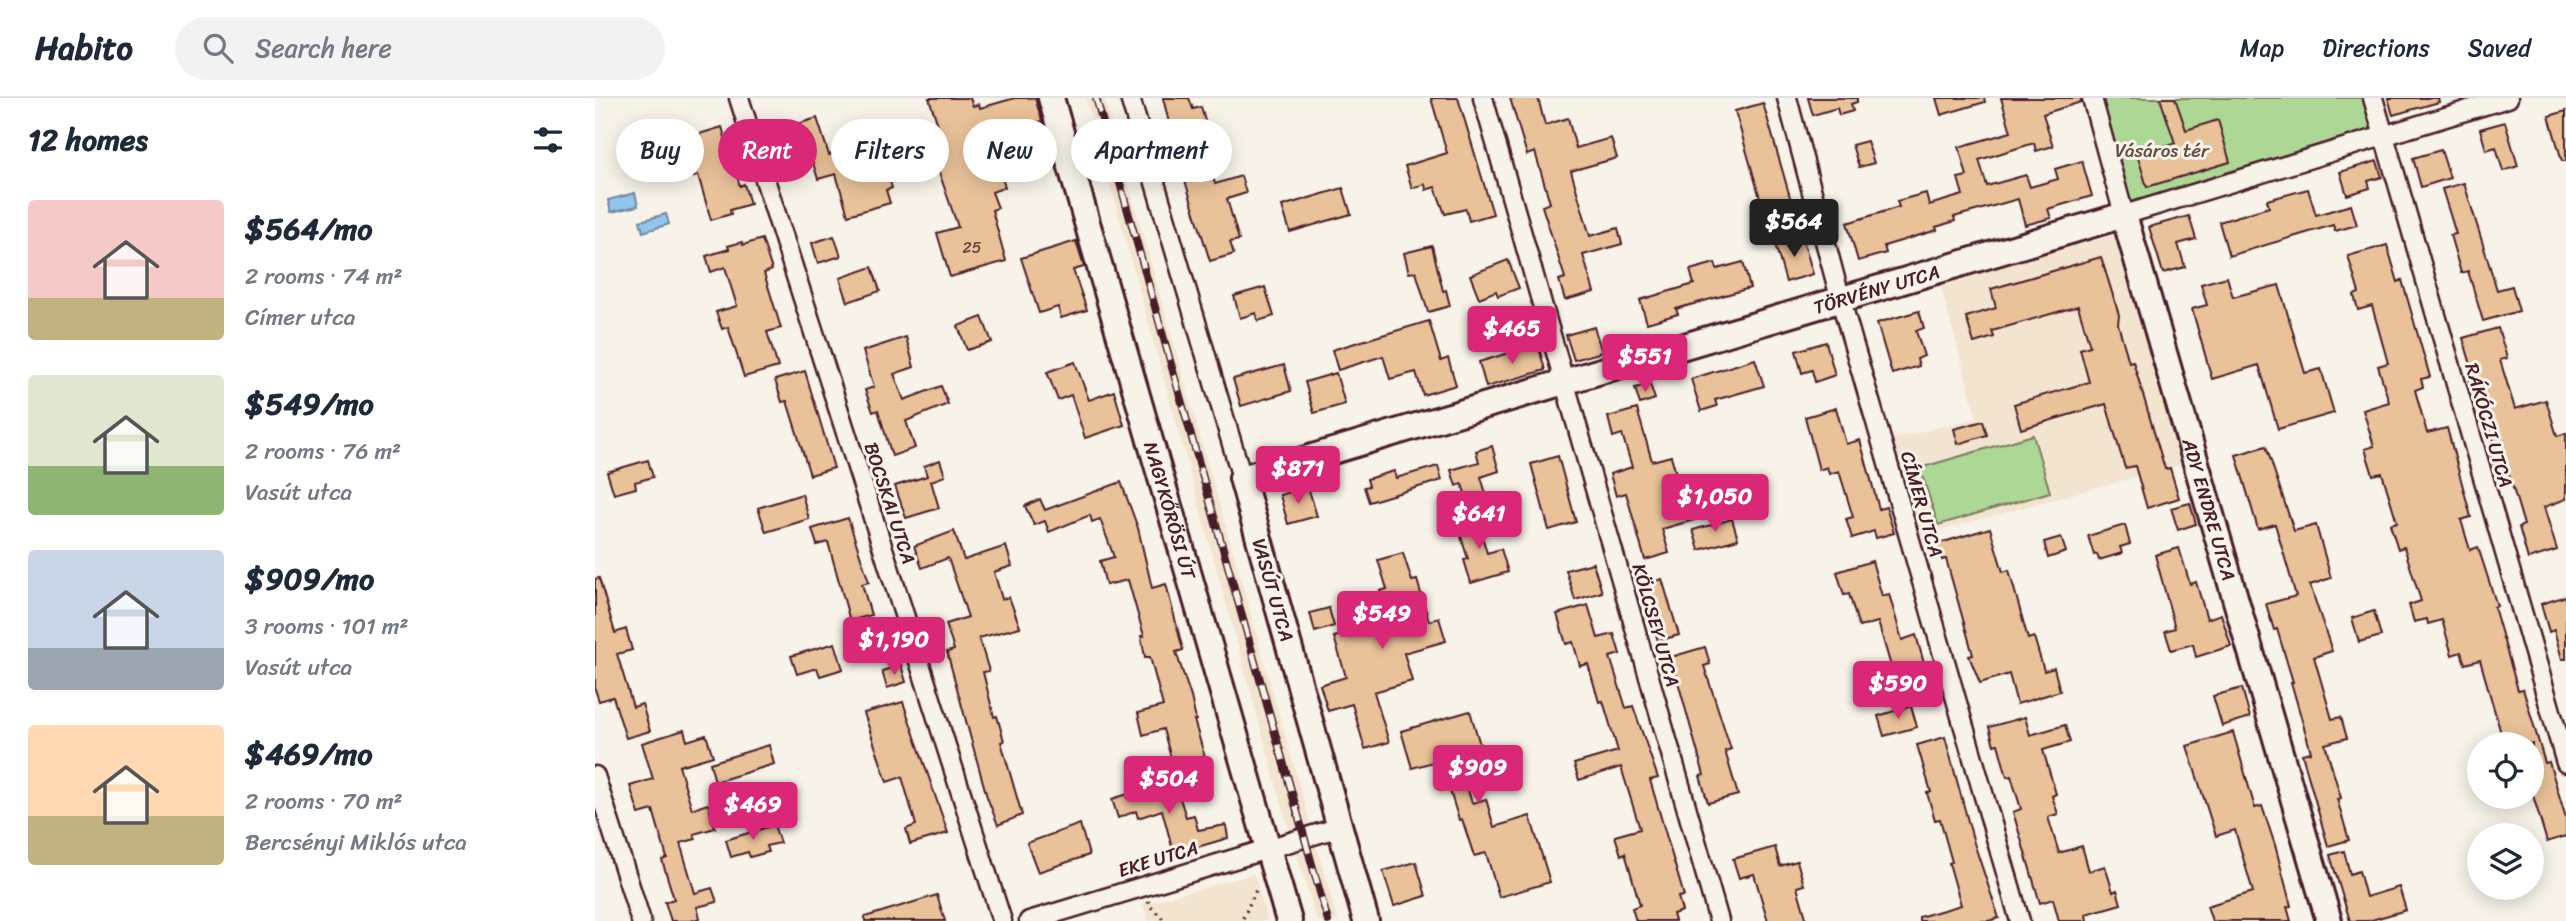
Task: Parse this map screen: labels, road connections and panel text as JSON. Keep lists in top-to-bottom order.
{
  "streets": {
    "street": [
      "TÖRVÉNY UTCA",
      "RÁKÓCZI UTCA",
      "BOCSKAI UTCA",
      "CÍMER UTCA",
      "NAGYKŐRÖSI ÚT",
      "ADY ENDRE UTCA",
      "VASÚT UTCA",
      "KÖLCSEY UTCA",
      "EKE UTCA"
    ]
  },
  "crossings": [
    ["TÖRVÉNY UTCA", "RÁKÓCZI UTCA"],
    ["TÖRVÉNY UTCA", "CÍMER UTCA"],
    ["TÖRVÉNY UTCA", "ADY ENDRE UTCA"],
    ["TÖRVÉNY UTCA", "VASÚT UTCA"],
    ["TÖRVÉNY UTCA", "KÖLCSEY UTCA"],
    ["NAGYKŐRÖSI ÚT", "EKE UTCA"],
    ["VASÚT UTCA", "EKE UTCA"]
  ],
  "parks": ["Vásáros tér"],
  "house_numbers": ["25"],
  "page": {
    "header": "Habito",
    "search": "Search here",
    "nav": ["Map", "Directions", "Saved"],
    "heading": "12 homes",
    "chip": [
      "Buy",
      "Rent",
      "Filters",
      "New",
      "Apartment"
    ],
    "list": [
      {
        "name": "$564/mo",
        "note": "2 rooms · 74 m² · Címer utca"
      },
      {
        "name": "$549/mo",
        "note": "2 rooms · 76 m² · Vasút utca"
      },
      {
        "name": "$909/mo",
        "note": "3 rooms · 101 m² · Vasút utca"
      },
      {
        "name": "$469/mo",
        "note": "2 rooms · 70 m² · Bercsényi Miklós utca"
      }
    ],
    "price": [
      "$564",
      "$465",
      "$551",
      "$871",
      "$1,050",
      "$641",
      "$549",
      "$1,190",
      "$590",
      "$909",
      "$504",
      "$469"
    ]
  }
}
